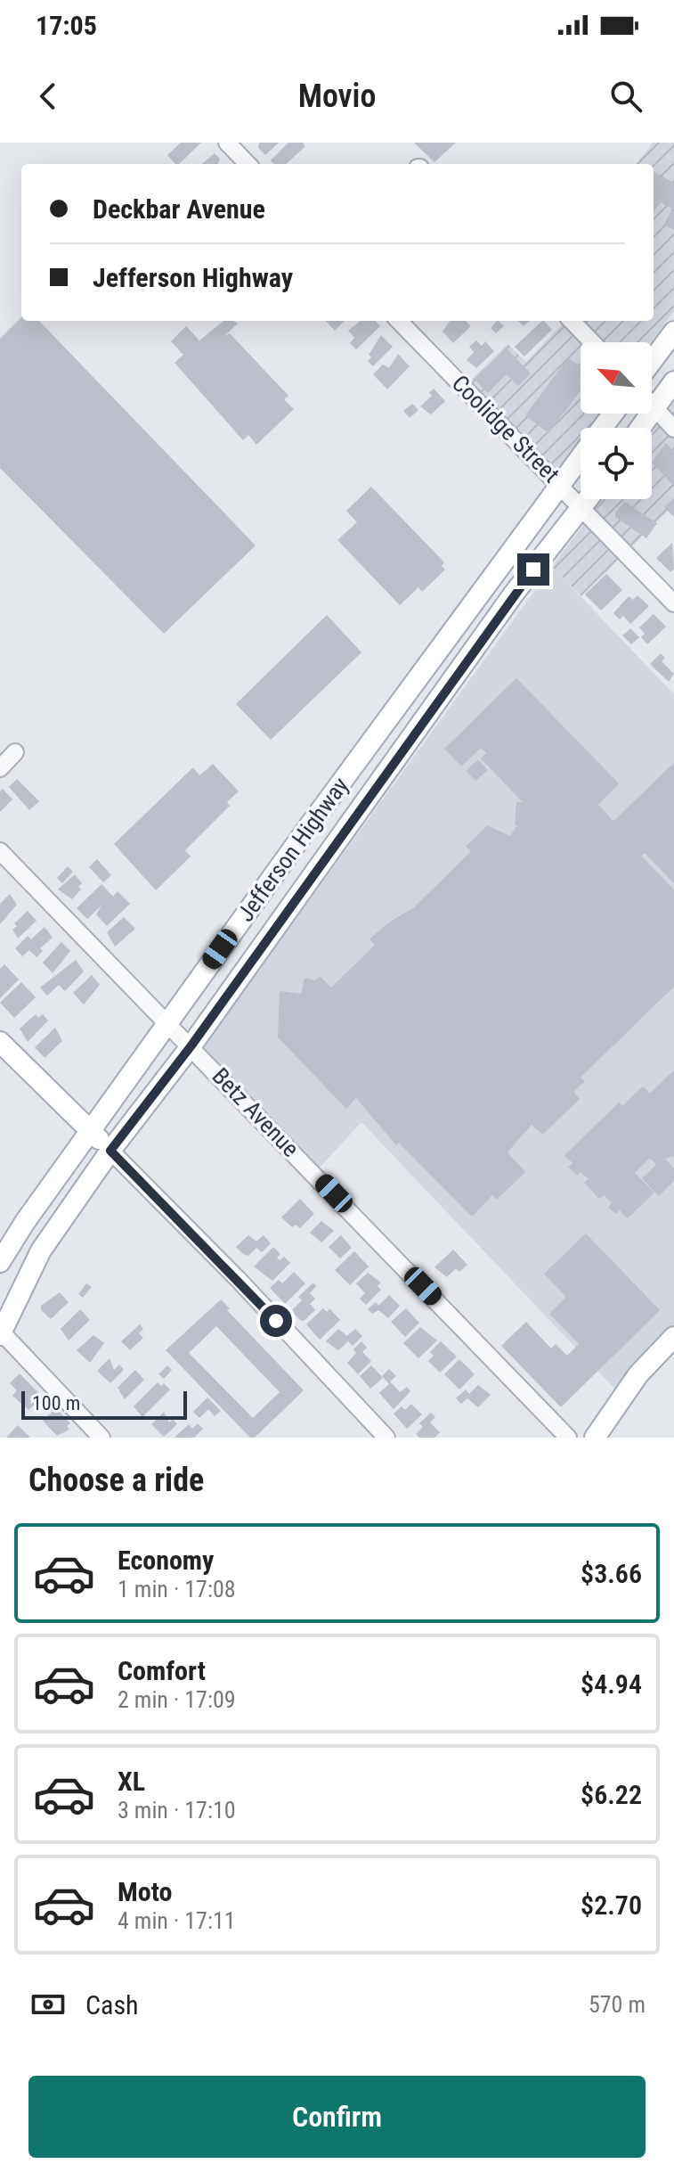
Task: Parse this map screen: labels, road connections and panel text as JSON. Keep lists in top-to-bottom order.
{
  "streets": {
    "main road": ["Jefferson Highway"],
    "street": ["Coolidge Street", "Betz Avenue"]
  },
  "crossings": [
    ["Coolidge Street", "Jefferson Highway"],
    ["Jefferson Highway", "Betz Avenue"]
  ],
  "scale_bar": "100 m",
  "north": "top left",
  "page": {
    "status": "17:05",
    "header": "Movio",
    "banner": ["Deckbar Avenue", "Jefferson Highway"],
    "scale": "100 m",
    "heading": "Choose a ride",
    "list": [
      {
        "name": "Economy",
        "note": "1 min · 17:08",
        "value": "$3.66"
      },
      {
        "name": "Comfort",
        "note": "2 min · 17:09",
        "value": "$4.94"
      },
      {
        "name": "XL",
        "note": "3 min · 17:10",
        "value": "$6.22"
      },
      {
        "name": "Moto",
        "note": "4 min · 17:11",
        "value": "$2.70"
      }
    ],
    "pay": ["Cash", "570 m"],
    "buttons": "Confirm"
  }
}
